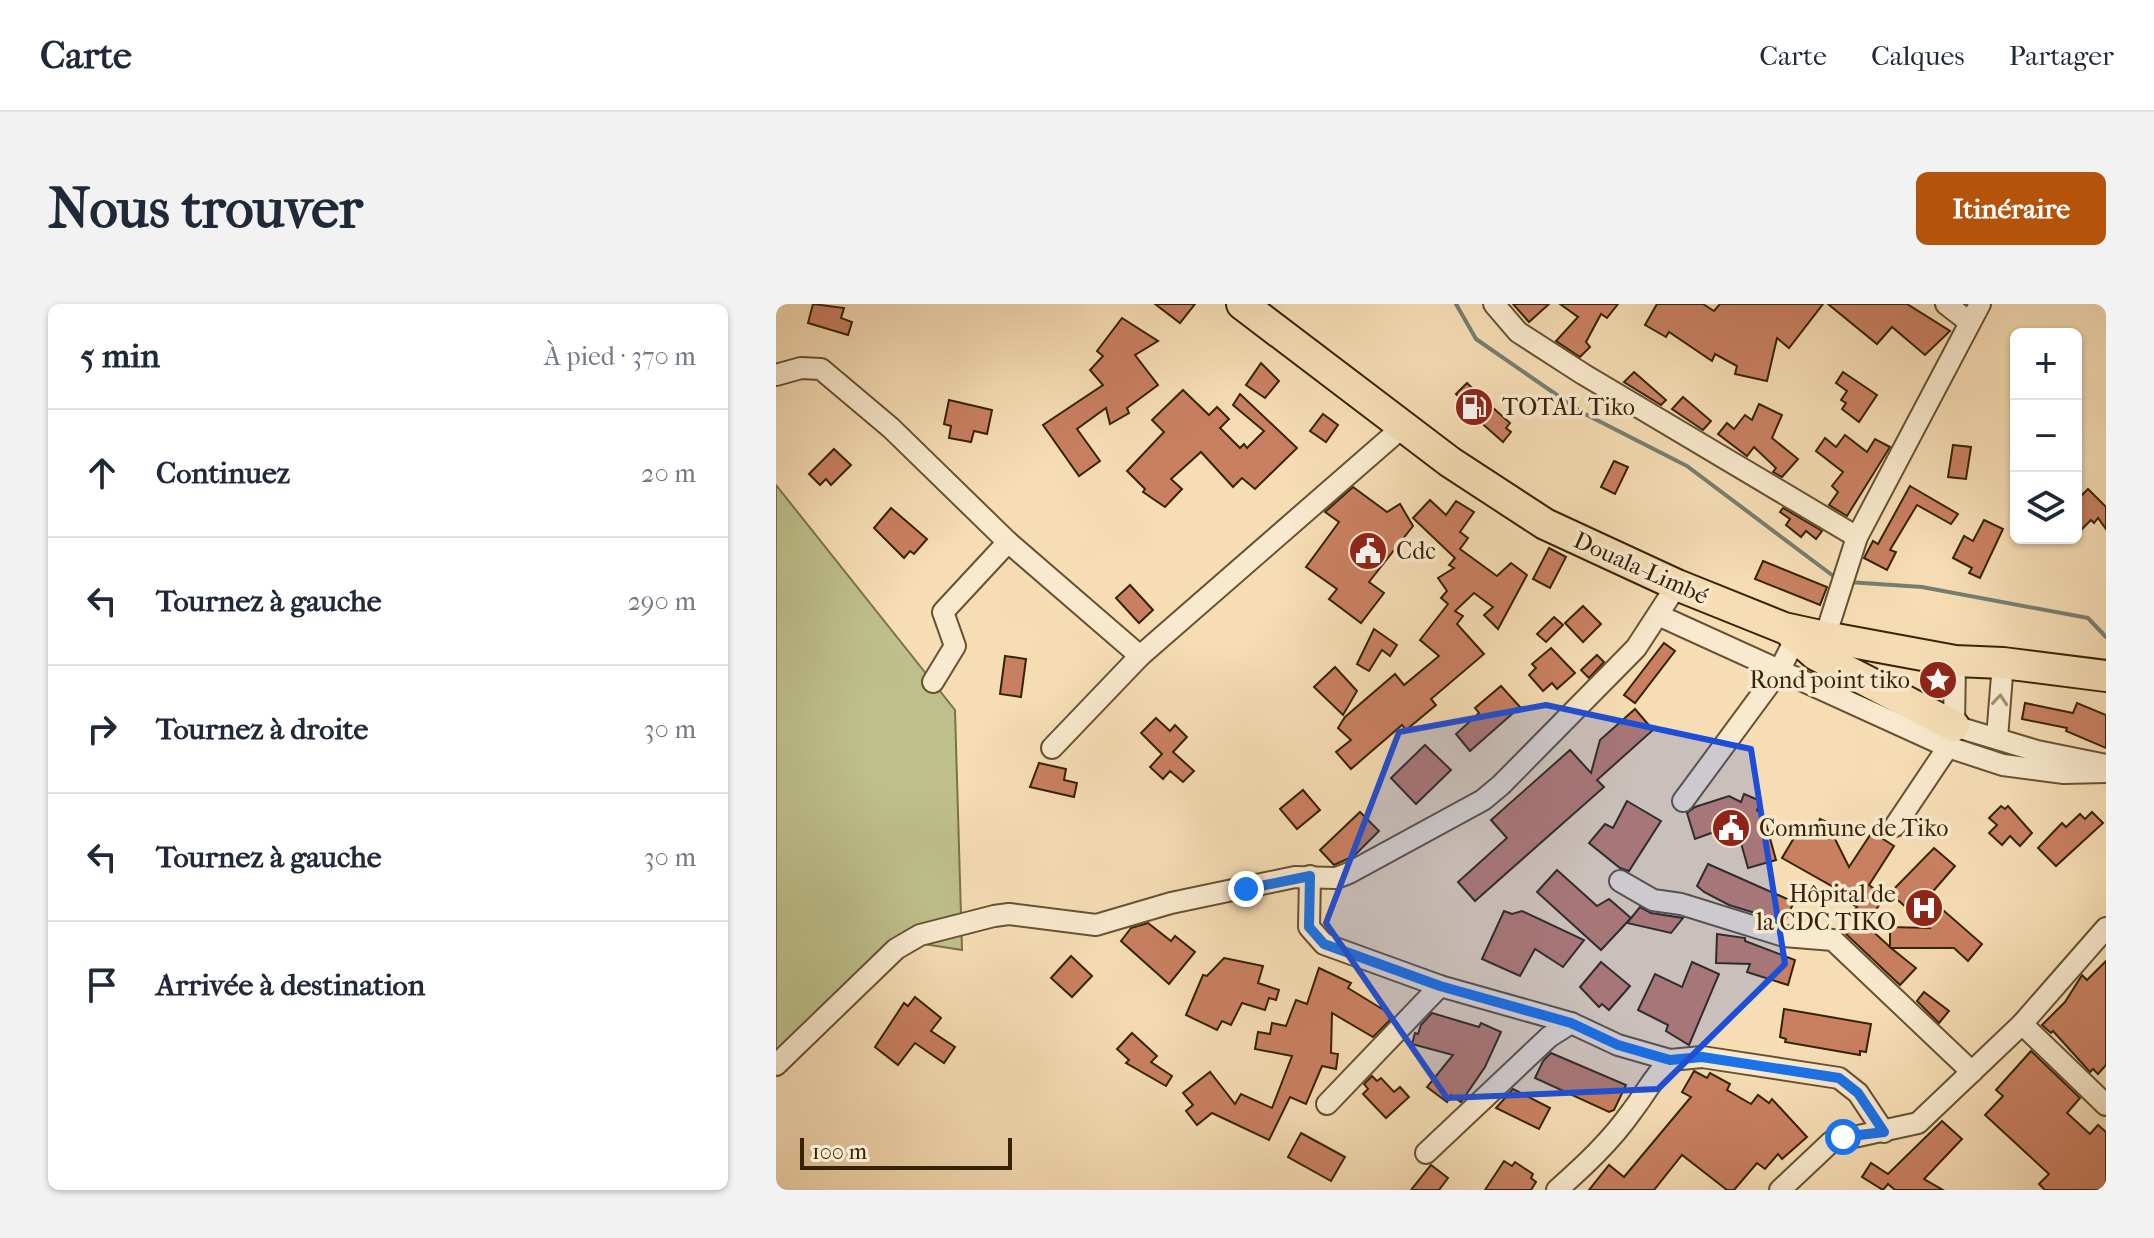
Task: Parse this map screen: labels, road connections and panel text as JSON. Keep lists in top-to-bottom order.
{
  "streets": {
    "highway": ["Douala-Limbé"]
  },
  "places": {
    "fuel station": ["TOTAL Tiko"],
    "public building": ["Cdc", "Commune de Tiko"],
    "place": ["Rond point tiko"],
    "hospital": ["Hôpital de la CDC TIKO"]
  },
  "scale_bar": "100 m",
  "page": {
    "header": "Carte",
    "nav": ["Carte", "Calques", "Partager"],
    "buttons": "Itinéraire",
    "title": "Nous trouver",
    "heading": ["5 min", "À pied · 370 m"],
    "map_buttons": ["+", "−"],
    "list": [
      ["Continuez", "20 m"],
      ["Tournez à gauche", "290 m"],
      ["Tournez à droite", "30 m"],
      ["Tournez à gauche", "30 m"],
      "Arrivée à destination"
    ],
    "scale": "100 m"
  }
}
